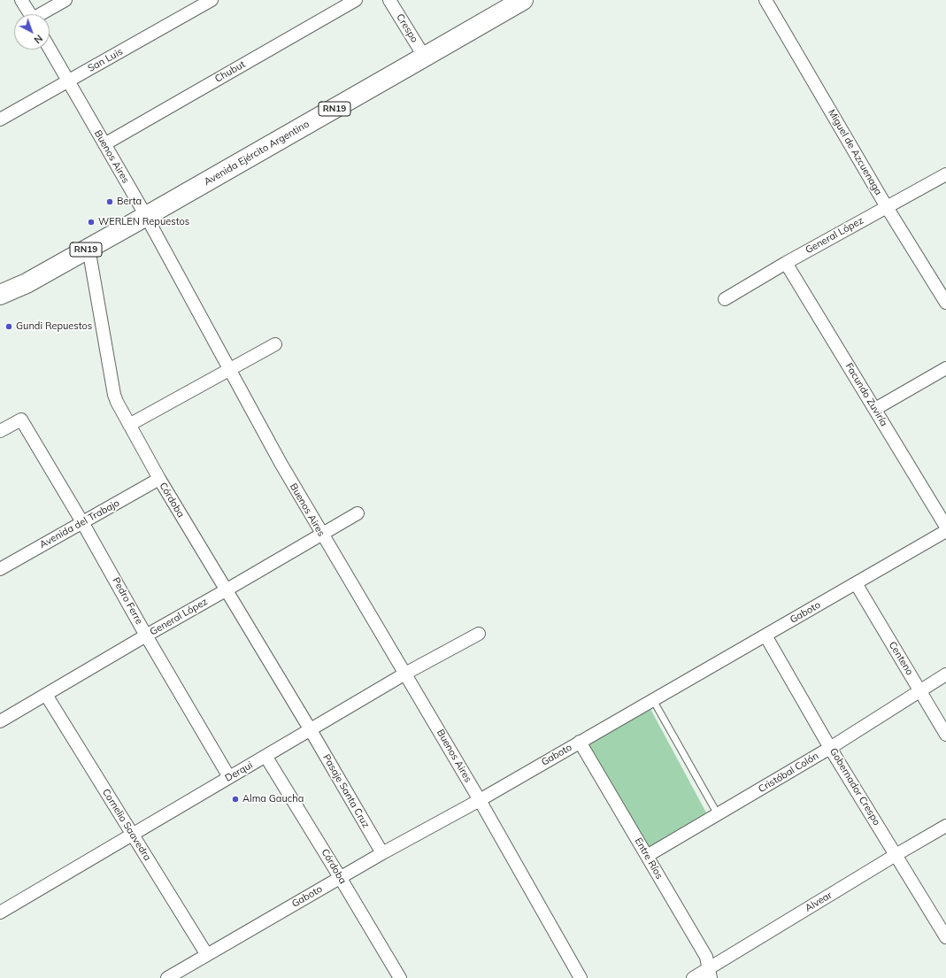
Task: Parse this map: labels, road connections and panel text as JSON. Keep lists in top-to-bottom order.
{
  "streets": {
    "main road": ["RN19", "Avenida Ejército Argentino"],
    "street": [
      "Crespo",
      "San Luis",
      "Chubut",
      "Miguel de Azcuenaga",
      "Buenos Aires",
      "General López",
      "Facundo Zuviría",
      "Córdoba",
      "Avenida del Trabajo",
      "Pedro Ferre",
      "Gaboto",
      "Centeno",
      "Derqui",
      "Cristóbal Colón",
      "Gobernador Crespo",
      "Pasaje Santa Cruz",
      "Cornelio Saavedra",
      "Entre Ríos",
      "Alvear"
    ]
  },
  "crossings": [
    ["Crespo", "Avenida Ejército Argentino"],
    ["San Luis", "Buenos Aires"],
    ["Chubut", "Buenos Aires"],
    ["Miguel de Azcuenaga", "General López"],
    ["Avenida Ejército Argentino", "Buenos Aires"],
    ["Avenida Ejército Argentino", "Córdoba"],
    ["Buenos Aires", "General López"],
    ["Buenos Aires", "Gaboto"],
    ["Buenos Aires", "Derqui"],
    ["General López", "Facundo Zuviría"],
    ["General López", "Córdoba"],
    ["General López", "Pedro Ferre"],
    ["General López", "Cornelio Saavedra"],
    ["Córdoba", "Avenida del Trabajo"],
    ["Córdoba", "Gaboto"],
    ["Córdoba", "Derqui"],
    ["Córdoba", "Pasaje Santa Cruz"],
    ["Avenida del Trabajo", "Pedro Ferre"],
    ["Pedro Ferre", "Derqui"],
    ["Gaboto", "Centeno"],
    ["Gaboto", "Gobernador Crespo"],
    ["Gaboto", "Pasaje Santa Cruz"],
    ["Gaboto", "Cornelio Saavedra"],
    ["Gaboto", "Entre Ríos"],
    ["Centeno", "Cristóbal Colón"],
    ["Derqui", "Pasaje Santa Cruz"],
    ["Derqui", "Cornelio Saavedra"],
    ["Cristóbal Colón", "Gobernador Crespo"],
    ["Cristóbal Colón", "Entre Ríos"],
    ["Gobernador Crespo", "Alvear"],
    ["Entre Ríos", "Alvear"]
  ],
  "places": [
    "Berta",
    "WERLEN Repuestos",
    "Gundi Repuestos",
    "Alma Gaucha"
  ],
  "north": "bottom right"
}
